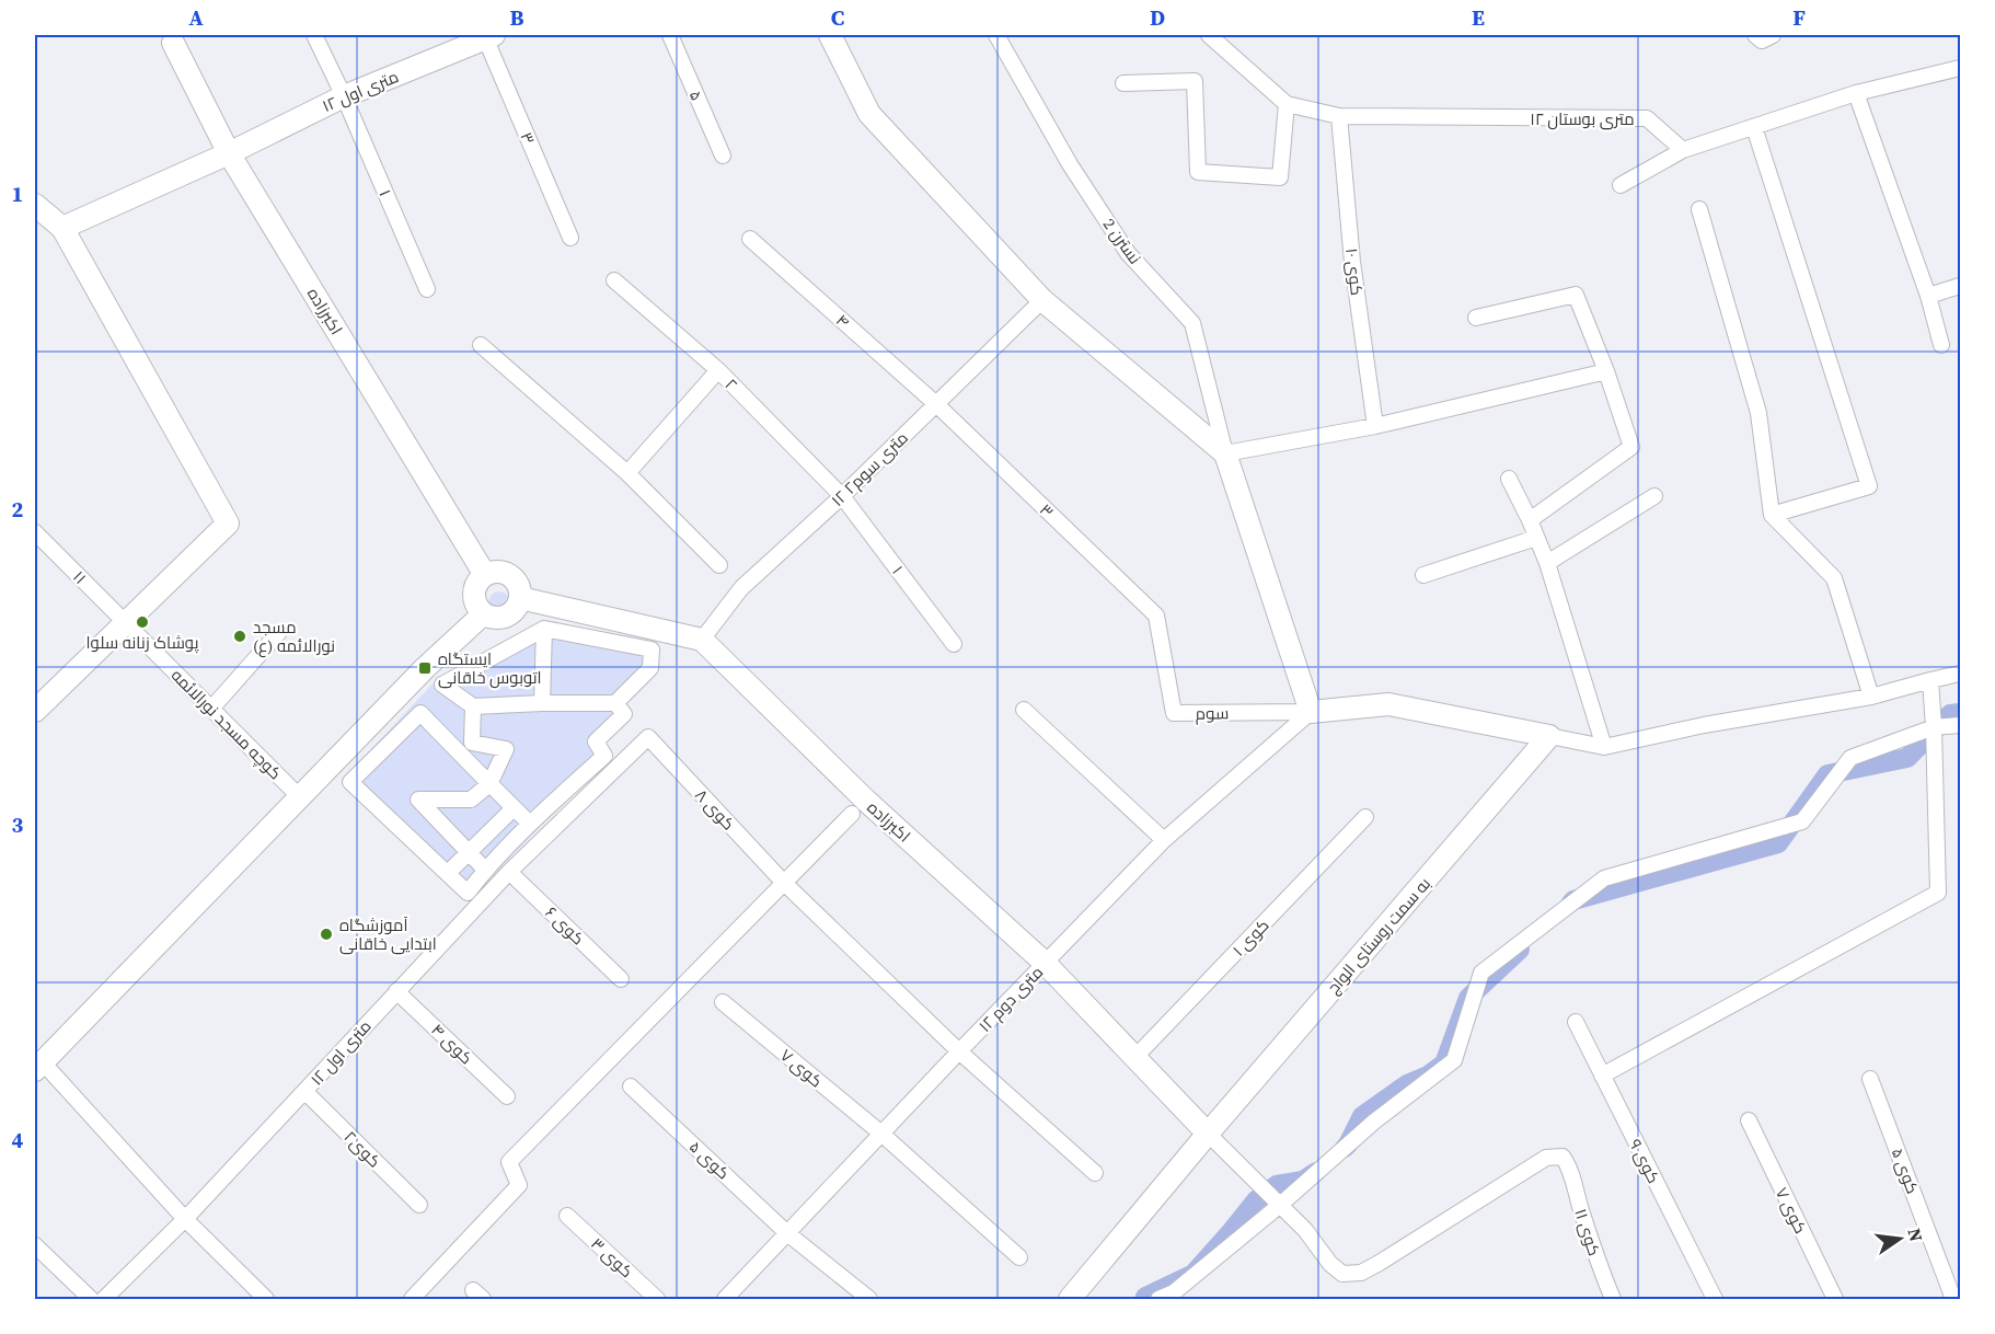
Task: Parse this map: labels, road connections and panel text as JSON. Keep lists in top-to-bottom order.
{
  "streets": {
    "street": [
      "۱۲ متری اول",
      "۵",
      "۱۲ متری بوستان",
      "۳",
      "۱",
      "نسترن 2",
      "کوی ۱۰",
      "اکبرزاده",
      "۴",
      "۲",
      "۱۲ متری سوم۲",
      "۱۱",
      "سوم",
      "کوچه مسجد نورالائمه",
      "کوی ۸",
      "کوی ۶",
      "به سمت روستای الواج",
      "کوی ۱",
      "۱۲ متری دوم",
      "کوی ۴",
      "کوی ۷",
      "کوی۲",
      "کوی ۵",
      "کوی ۹",
      "کوی ۱۱",
      "کوی ۳"
    ]
  },
  "crossings": [
    ["۱۲ متری اول", "۳"],
    ["۱۲ متری اول", "۱"],
    ["۱۲ متری اول", "اکبرزاده"],
    ["۱۲ متری اول", "کوی ۸"],
    ["۱۲ متری اول", "کوی ۶"],
    ["۱۲ متری اول", "کوی ۴"],
    ["۱۲ متری اول", "کوی۲"],
    ["۱۲ متری بوستان", "کوی ۱۰"],
    ["۳", "۴"],
    ["۳", "۱۲ متری سوم۲"],
    ["۳", "سوم"],
    ["۱", "۲"],
    ["۱", "۱۲ متری سوم۲"],
    ["اکبرزاده", "۱۲ متری سوم۲"],
    ["اکبرزاده", "به سمت روستای الواج"],
    ["اکبرزاده", "کوی ۱"],
    ["اکبرزاده", "۱۲ متری دوم"],
    ["۴", "۱۲ متری سوم۲"],
    ["۲", "۱۲ متری سوم۲"],
    ["۱۱", "کوچه مسجد نورالائمه"],
    ["سوم", "۱۲ متری دوم"],
    ["کوی ۸", "۱۲ متری دوم"],
    ["۱۲ متری دوم", "کوی ۷"],
    ["۱۲ متری دوم", "کوی ۵"]
  ],
  "places": {
    "other": ["پوشاک زنانه سلوا", "مسجد نورالائمه (ع)", "آموزشگاه ابتدایی خاقانی"],
    "transit": ["ایستگاه اتوبوس خاقانی"]
  },
  "north": "right",
  "grid": {
    "columns": [
      "A",
      "B",
      "C",
      "D",
      "E",
      "F"
    ],
    "rows": [
      "1",
      "2",
      "3",
      "4"
    ]
  }
}
